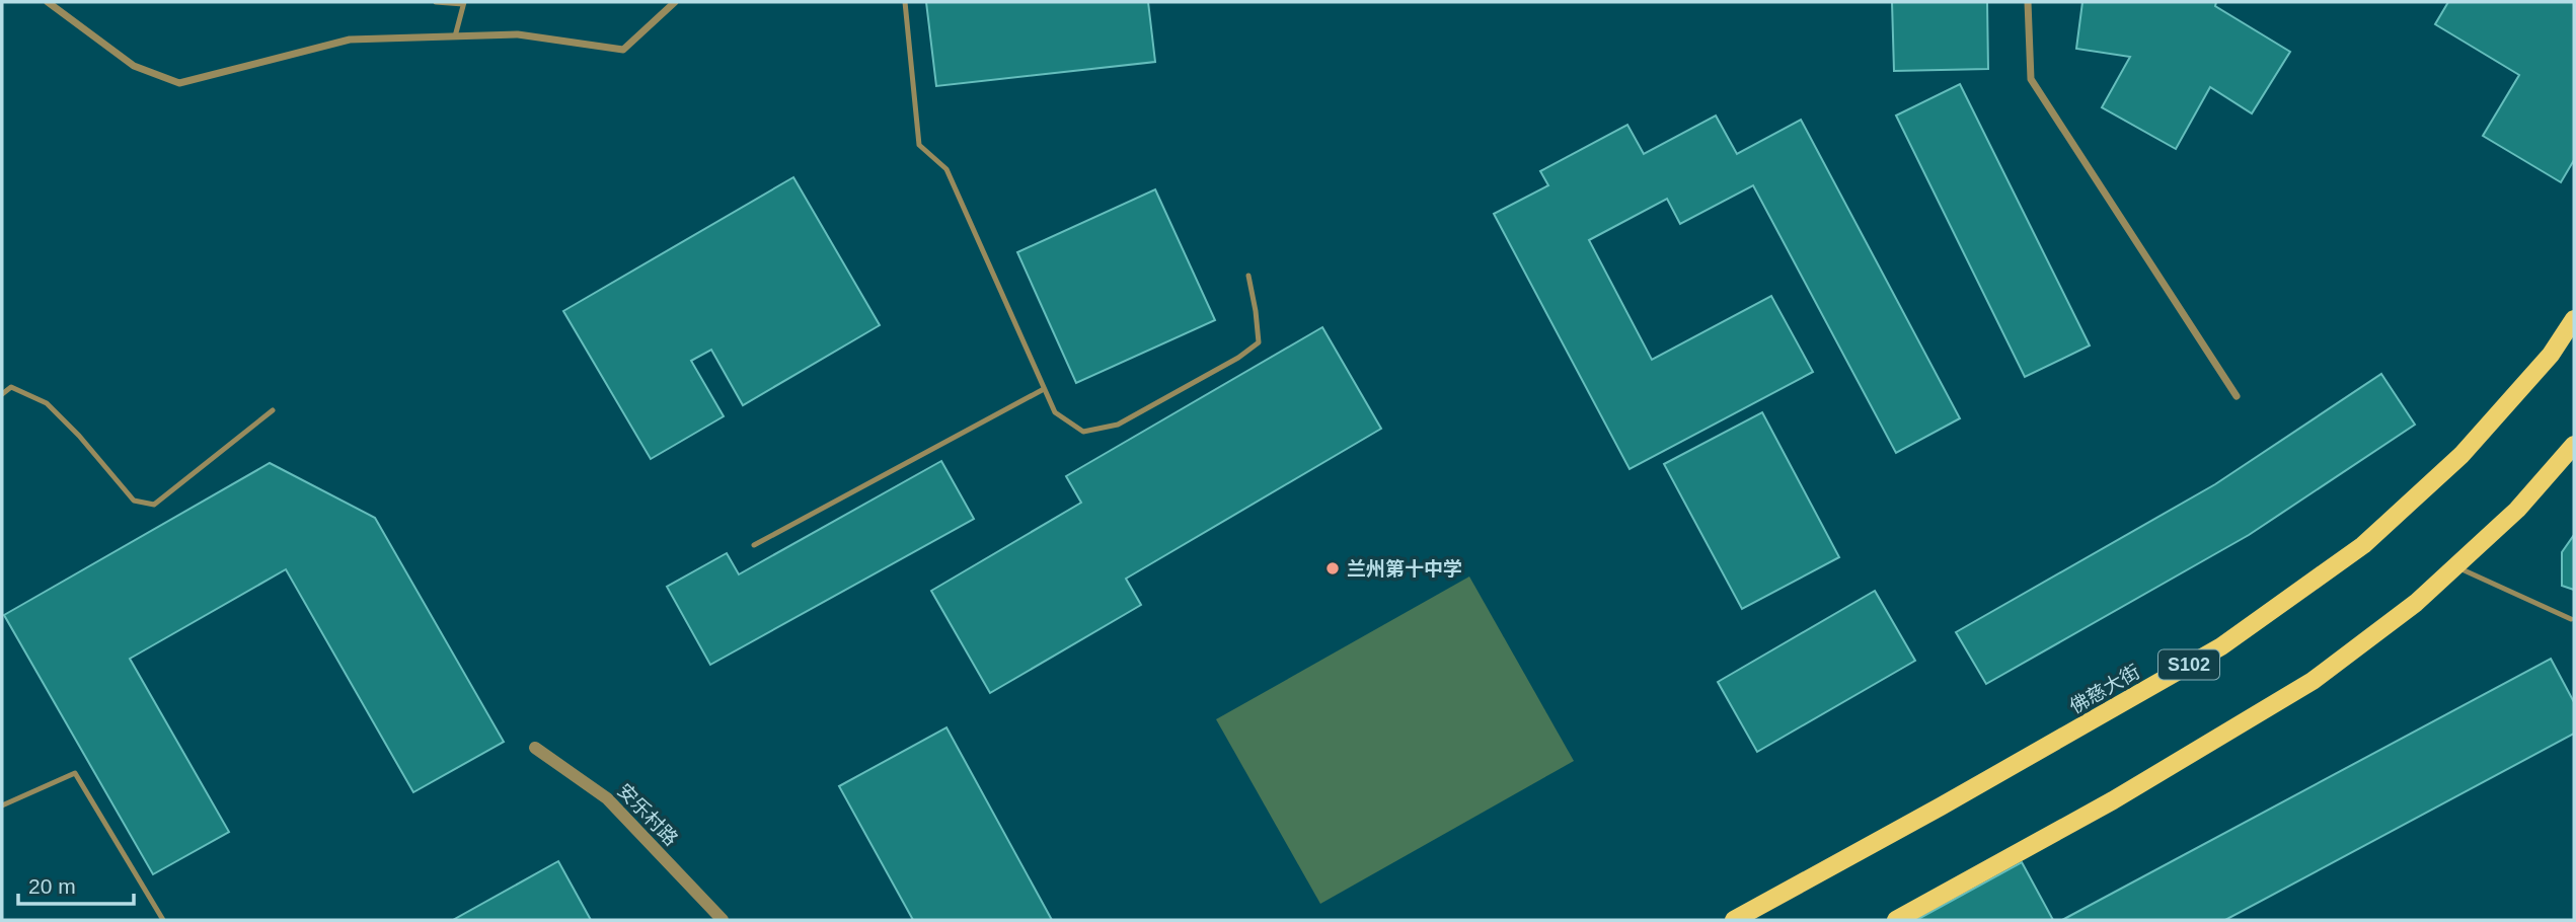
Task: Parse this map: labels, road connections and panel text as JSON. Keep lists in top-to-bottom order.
{
  "streets": {
    "main road": ["S102", "佛慈大街"],
    "street": ["安乐村路"]
  },
  "places": ["兰州第十中学"],
  "scale_bar": "20 m"
}
